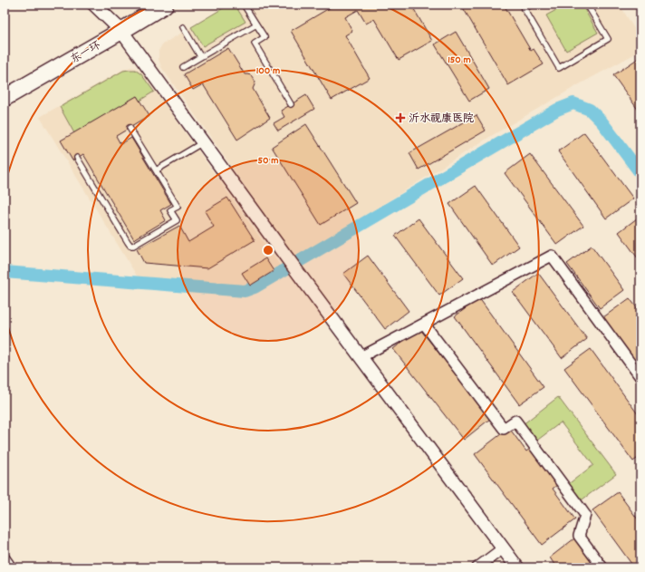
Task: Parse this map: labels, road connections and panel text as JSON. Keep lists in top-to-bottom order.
{
  "streets": {
    "main road": ["东一环"]
  },
  "places": {
    "health": ["沂水视康医院"]
  },
  "rings": ["150 m", "100 m", "50 m"]
}
